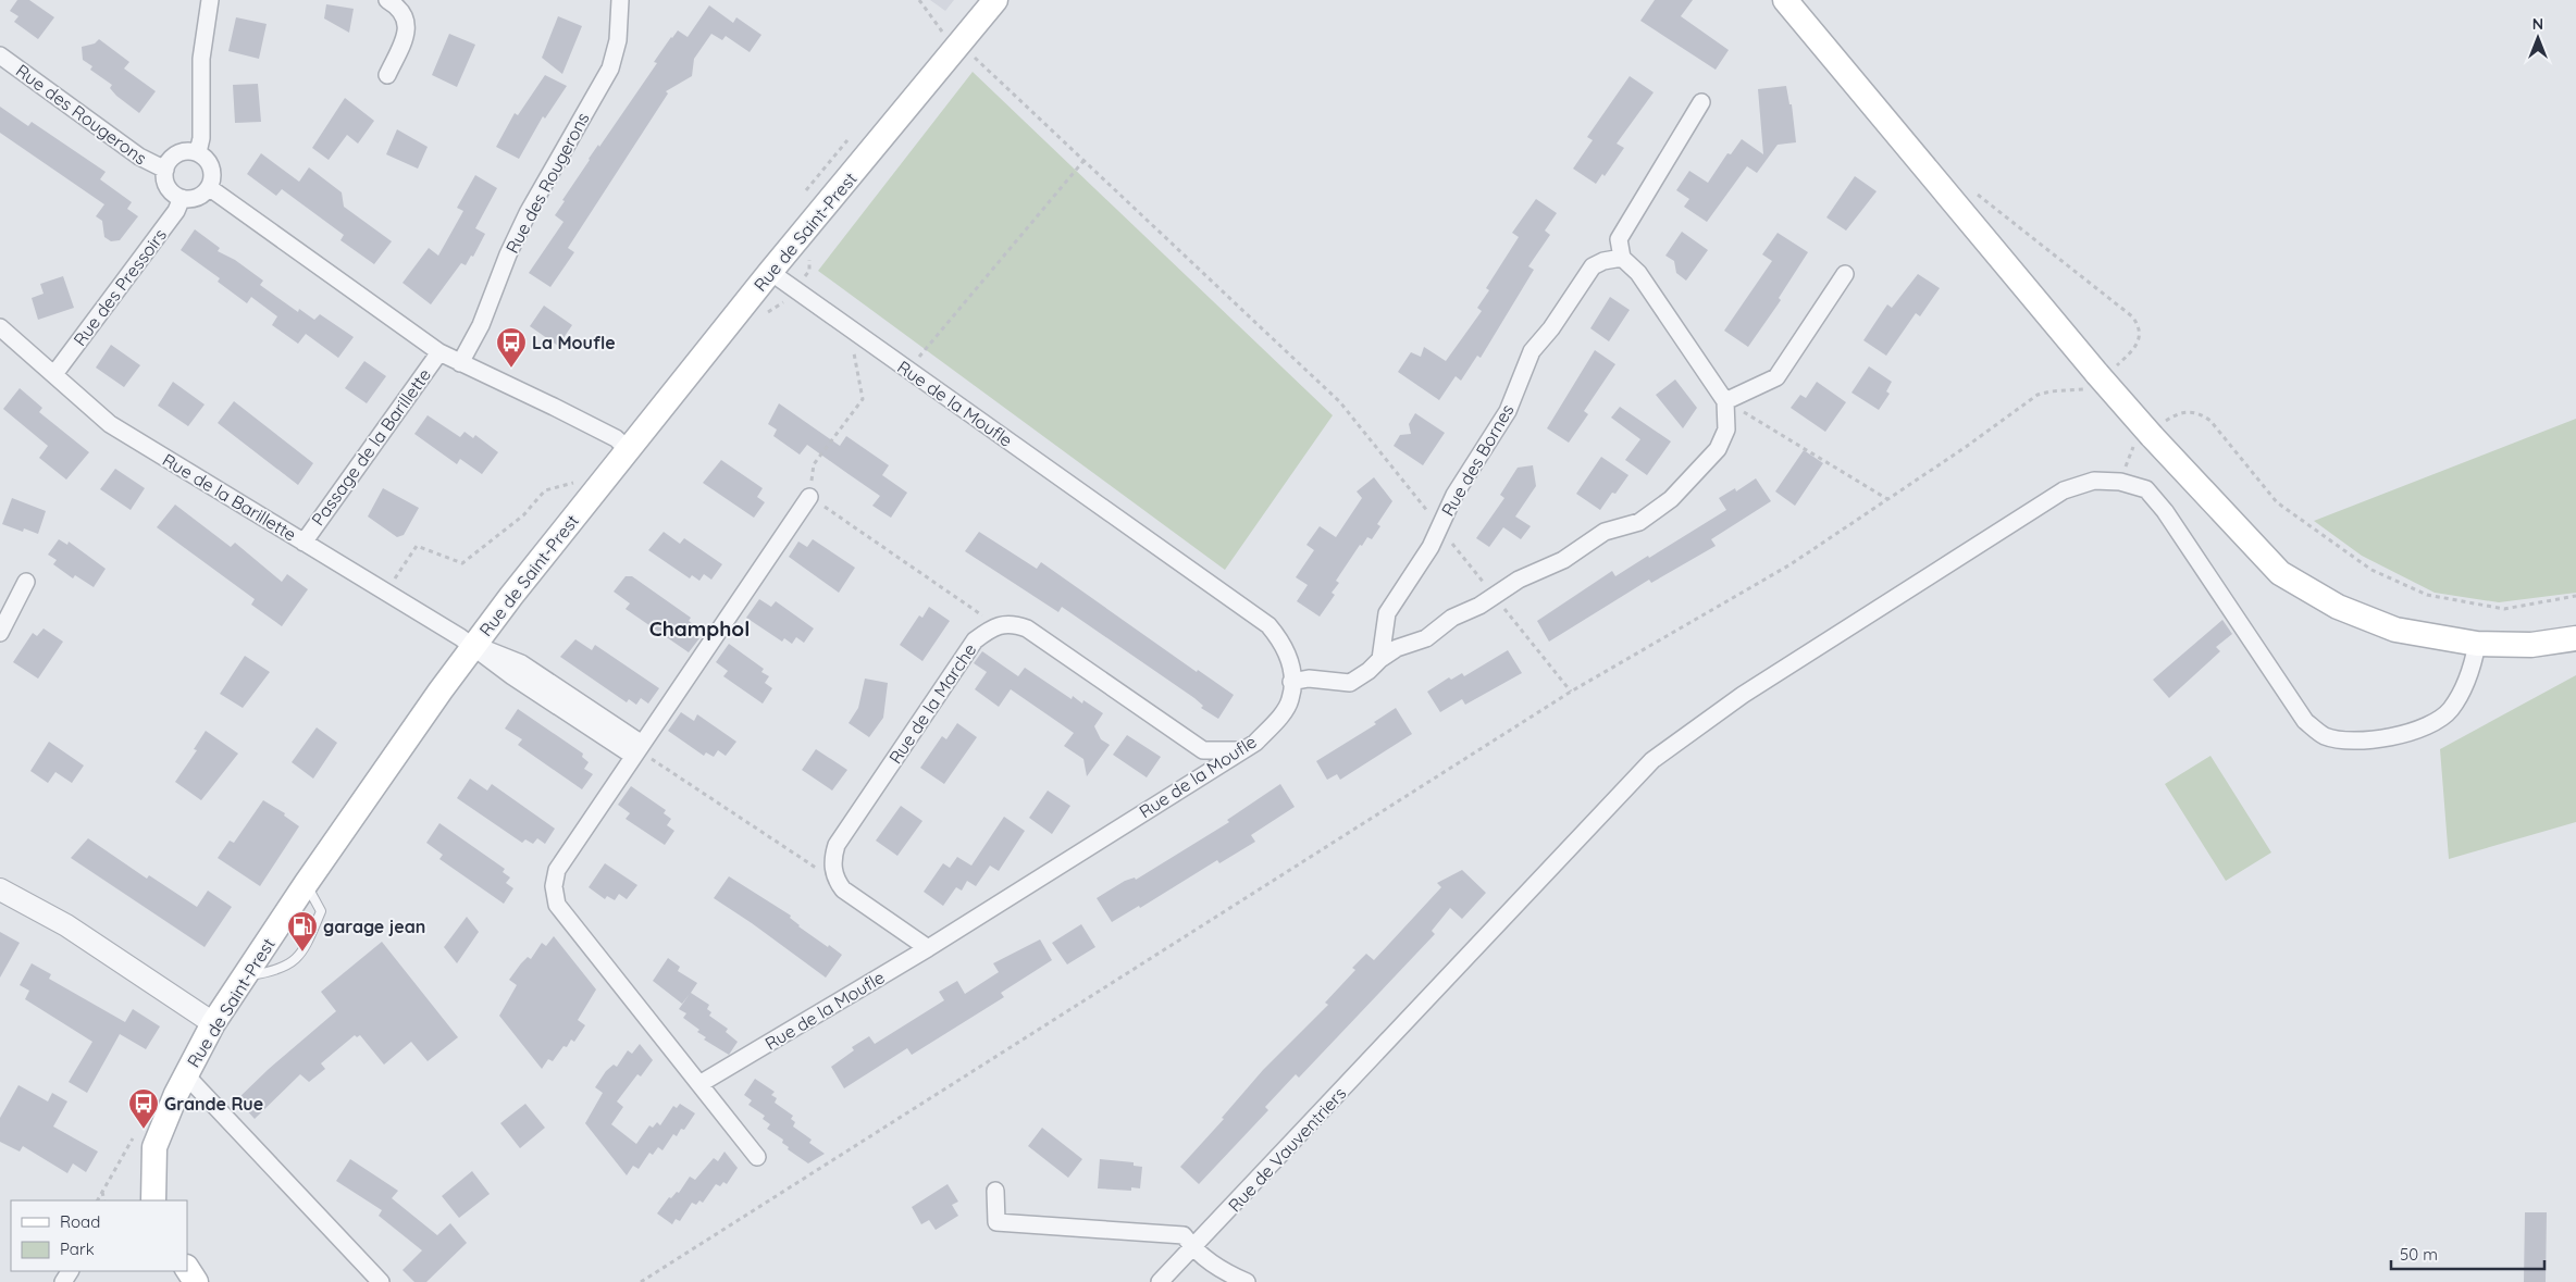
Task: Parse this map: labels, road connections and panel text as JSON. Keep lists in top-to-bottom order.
{
  "streets": {
    "main road": ["Rue de Saint-Prest"],
    "street": [
      "Rue des Rougerons",
      "Rue des Pressoirs",
      "Rue de la Moufle",
      "Passage de la Barillette",
      "Rue des Bornes",
      "Rue de la Barillette",
      "Rue de la Marche",
      "Rue de Vauventriers"
    ]
  },
  "crossings": [
    ["Rue des Rougerons", "Rue des Pressoirs"],
    ["Rue de Saint-Prest", "Rue de la Moufle"],
    ["Rue de Saint-Prest", "Rue de la Barillette"],
    ["Rue des Pressoirs", "Rue de la Barillette"],
    ["Passage de la Barillette", "Rue de la Barillette"]
  ],
  "districts": ["Champhol"],
  "places": {
    "bus stop": ["La Moufle", "Grande Rue"],
    "fuel station": ["garage jean"]
  },
  "legend": ["Road", "Park"],
  "scale_bar": "50 m",
  "north": "top"
}
